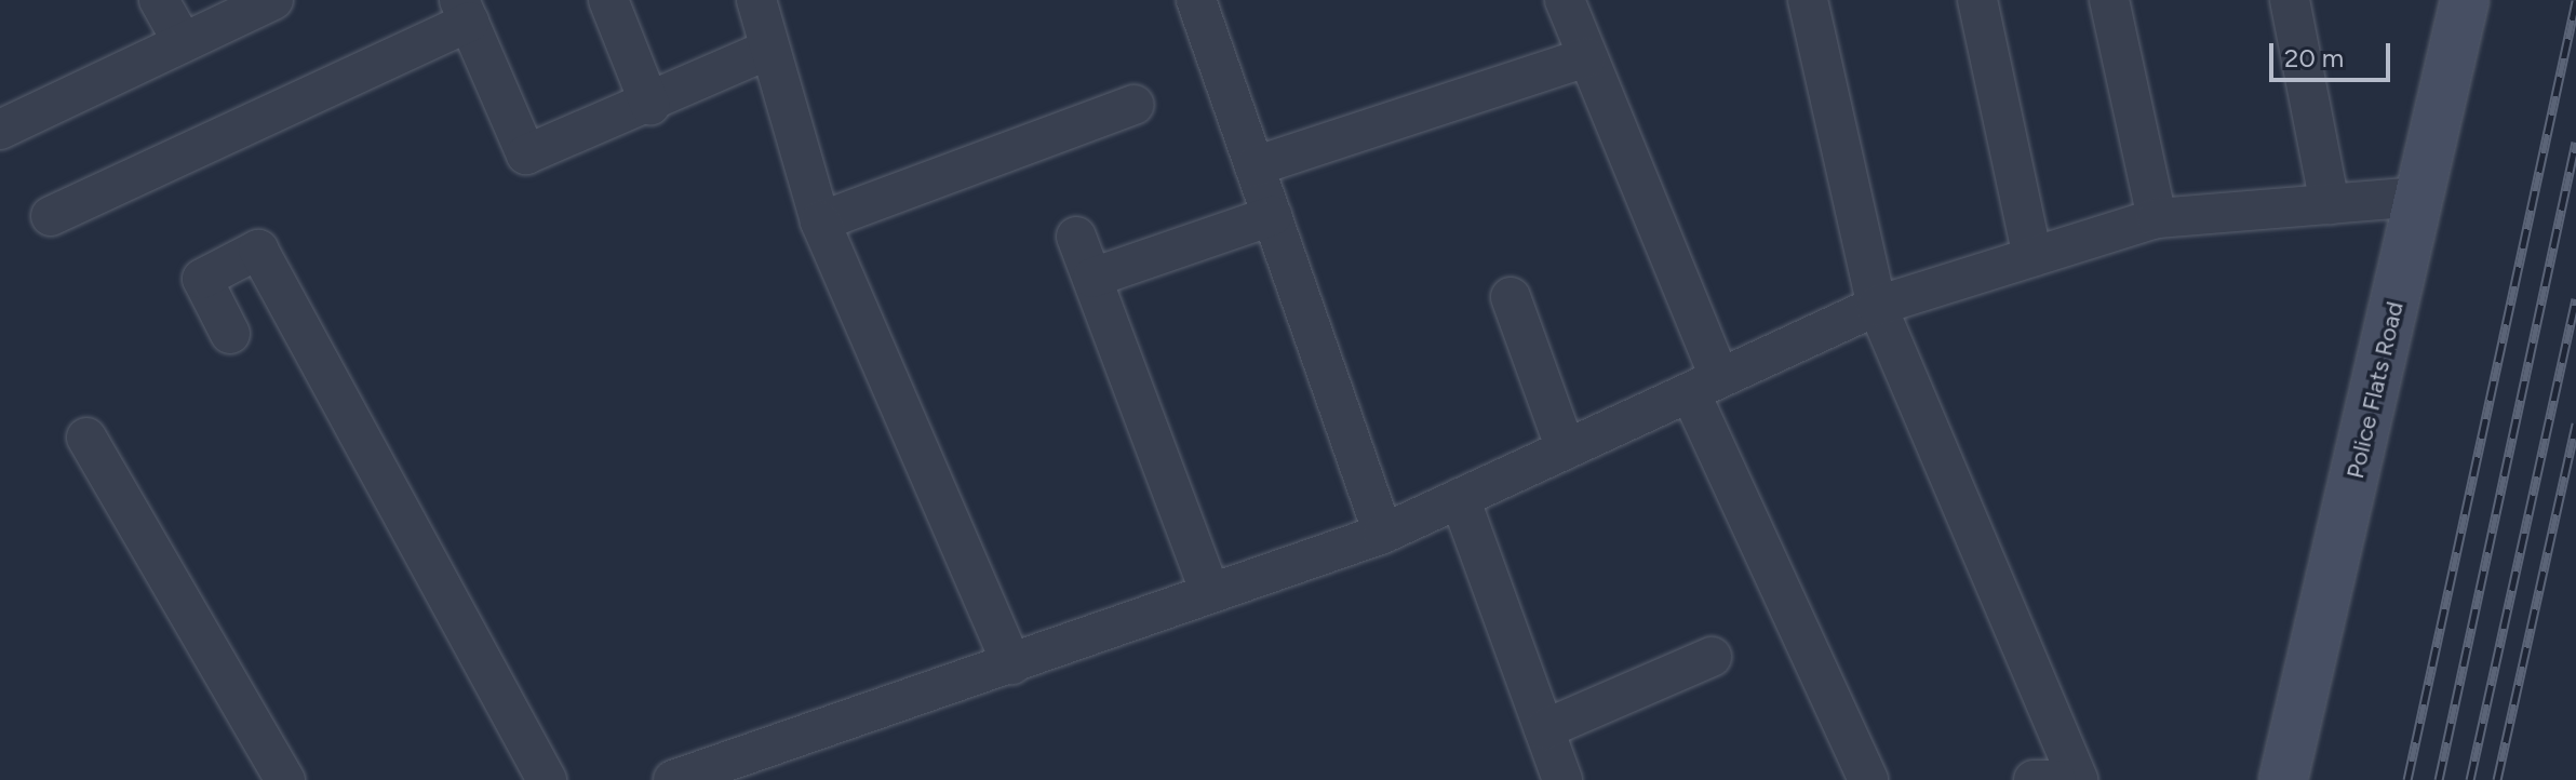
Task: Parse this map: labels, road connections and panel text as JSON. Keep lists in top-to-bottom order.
{
  "streets": {
    "street": ["Police Flats Road"]
  },
  "scale_bar": "20 m"
}
